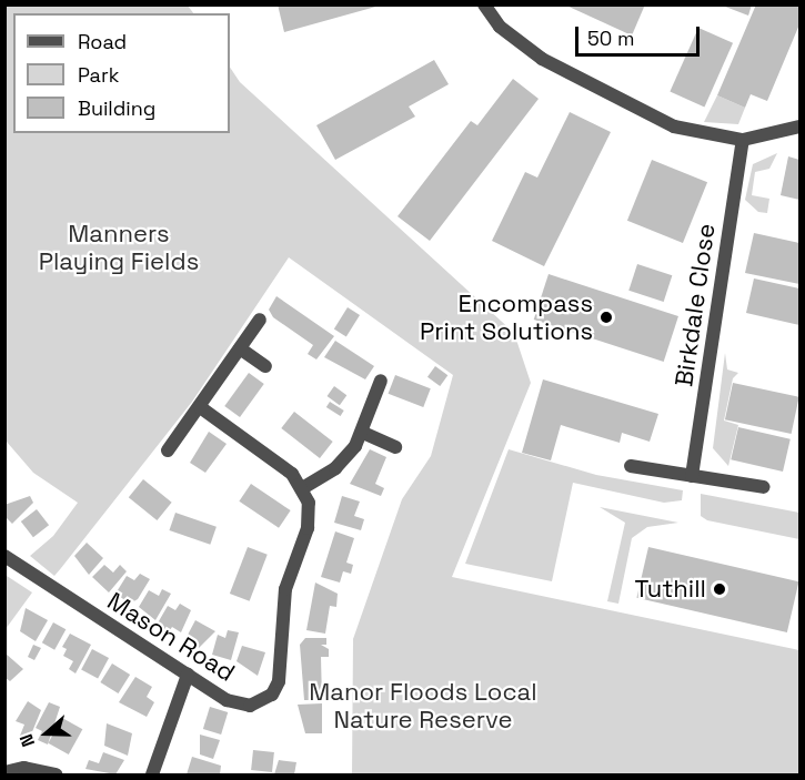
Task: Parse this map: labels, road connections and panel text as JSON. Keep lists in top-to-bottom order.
{
  "streets": {
    "street": ["Birkdale Close", "Mason Road"]
  },
  "parks": ["Manners Playing Fields", "Manor Floods Local Nature Reserve"],
  "places": ["Encompass Print Solutions", "Tuthill"],
  "legend": ["Road", "Park", "Building"],
  "scale_bar": "50 m",
  "north": "left"
}
